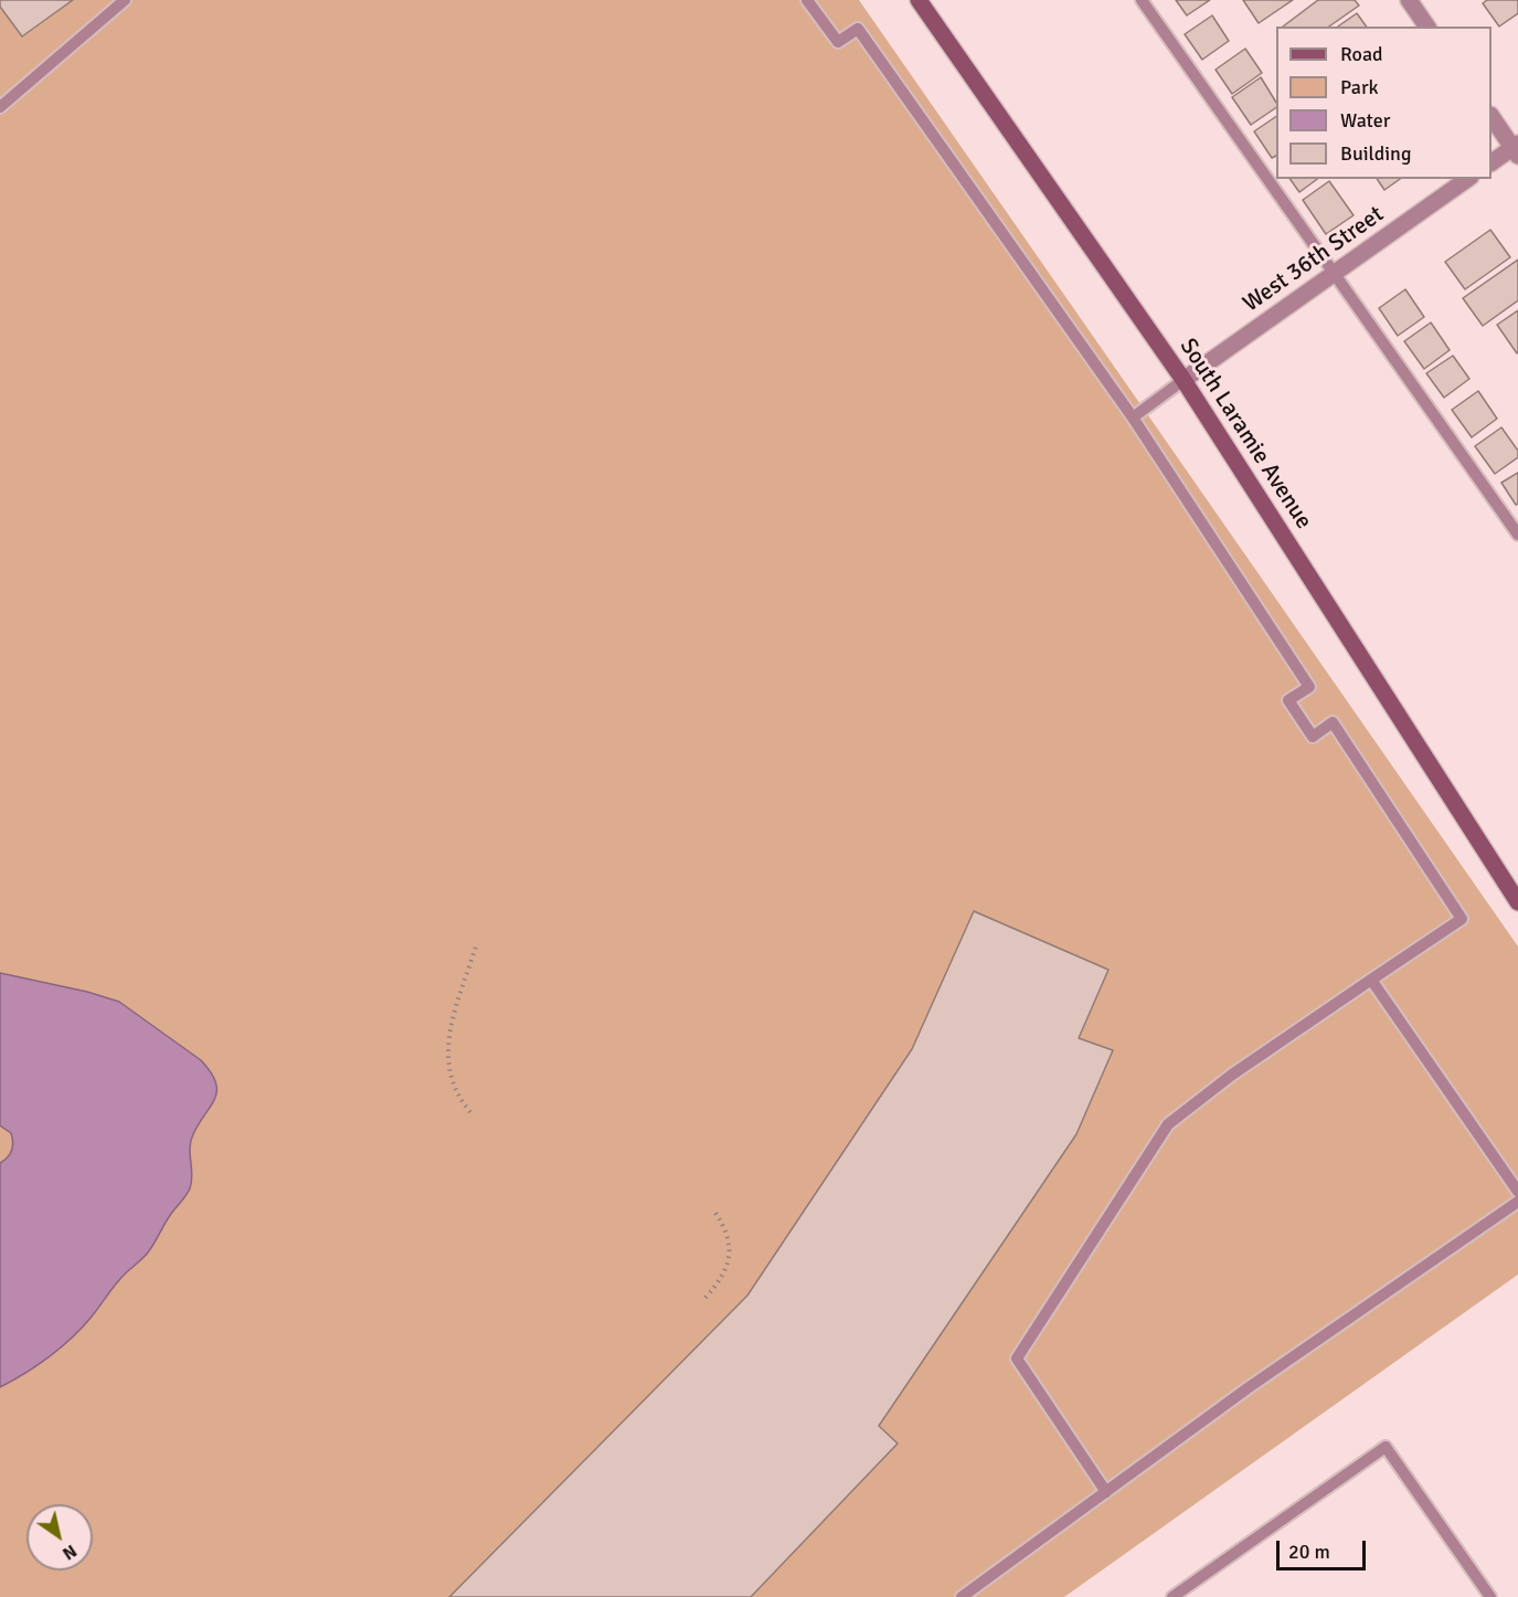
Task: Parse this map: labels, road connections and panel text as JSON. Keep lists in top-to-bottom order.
{
  "streets": {
    "main road": ["South Laramie Avenue"],
    "street": ["West 36th Street"]
  },
  "crossings": [
    ["West 36th Street", "South Laramie Avenue"]
  ],
  "legend": [
    "Road",
    "Park",
    "Water",
    "Building"
  ],
  "scale_bar": "20 m",
  "north": "bottom right"
}
